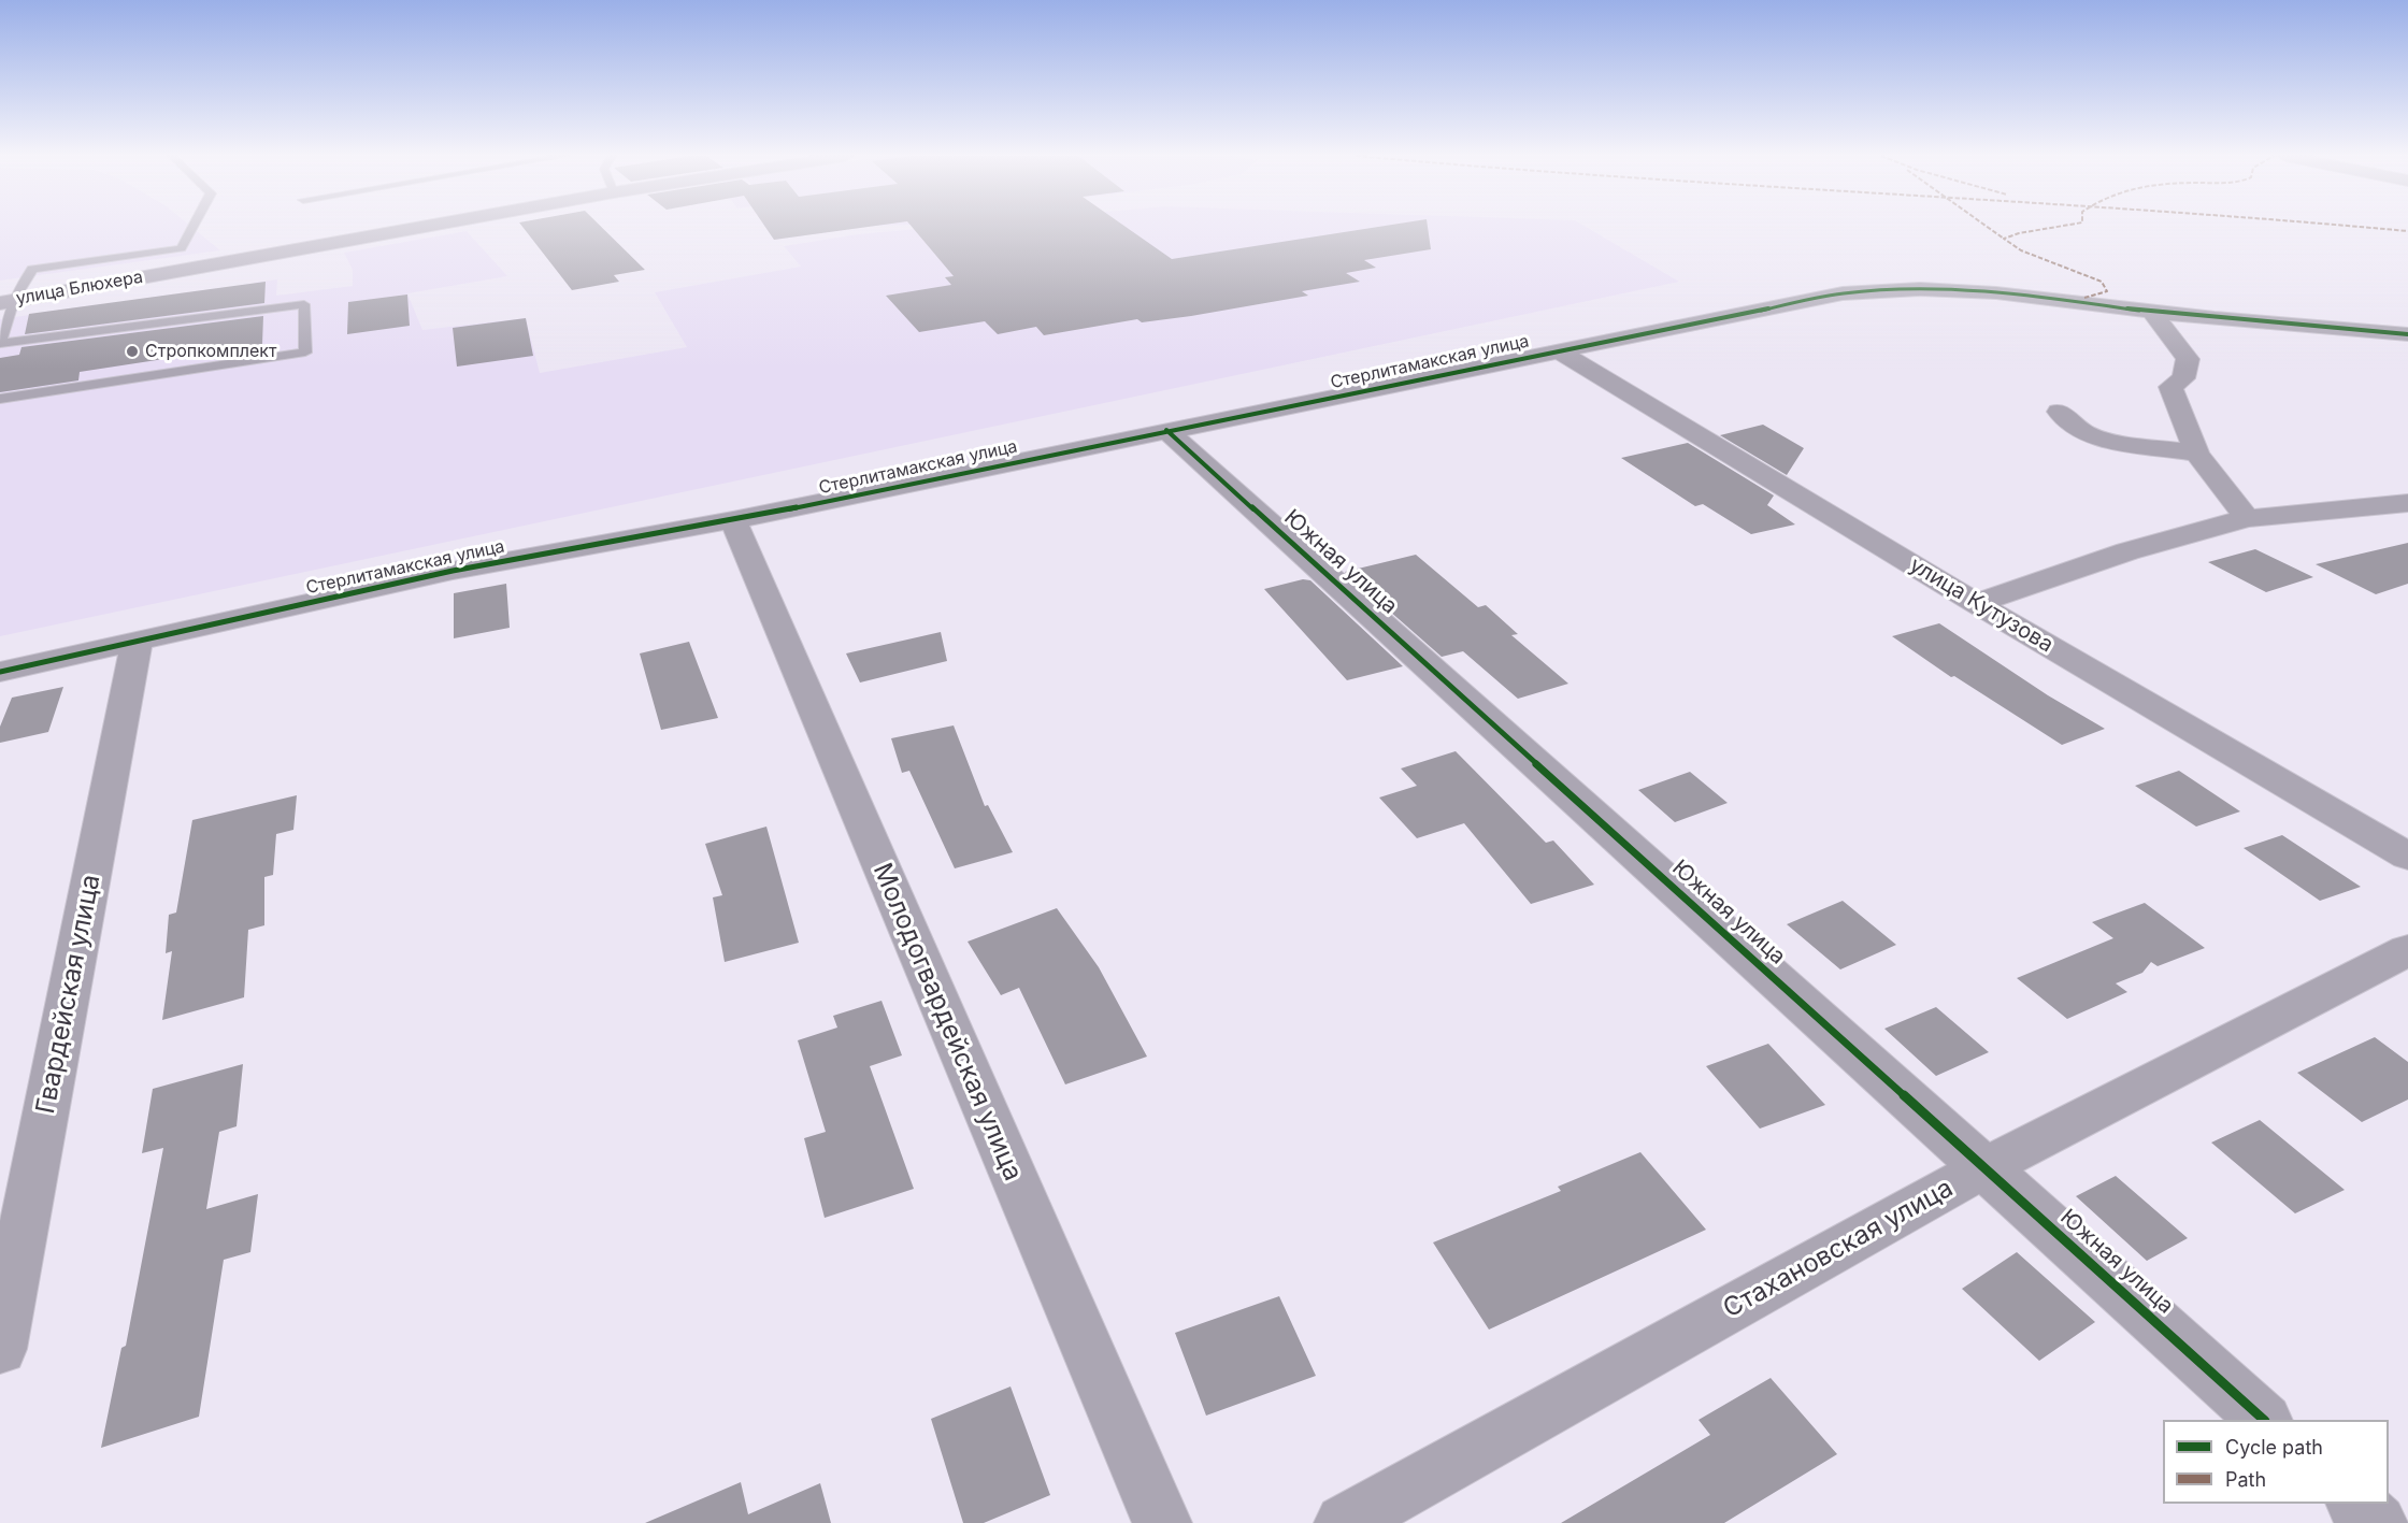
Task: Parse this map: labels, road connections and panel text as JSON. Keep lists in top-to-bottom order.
{
  "streets": {
    "main road": ["улица Блюхера"],
    "street": [
      "Стерлитамакская улица",
      "Южная улица",
      "улица Кутузова",
      "Гвардейская улица",
      "Молодогвардейская улица",
      "Стахановская улица"
    ]
  },
  "crossings": [
    ["Стерлитамакская улица", "Южная улица"],
    ["Стерлитамакская улица", "улица Кутузова"],
    ["Стерлитамакская улица", "Гвардейская улица"],
    ["Стерлитамакская улица", "Молодогвардейская улица"],
    ["Южная улица", "Стахановская улица"]
  ],
  "places": ["Стропкомплект"],
  "legend": ["Cycle path", "Path"]
}
